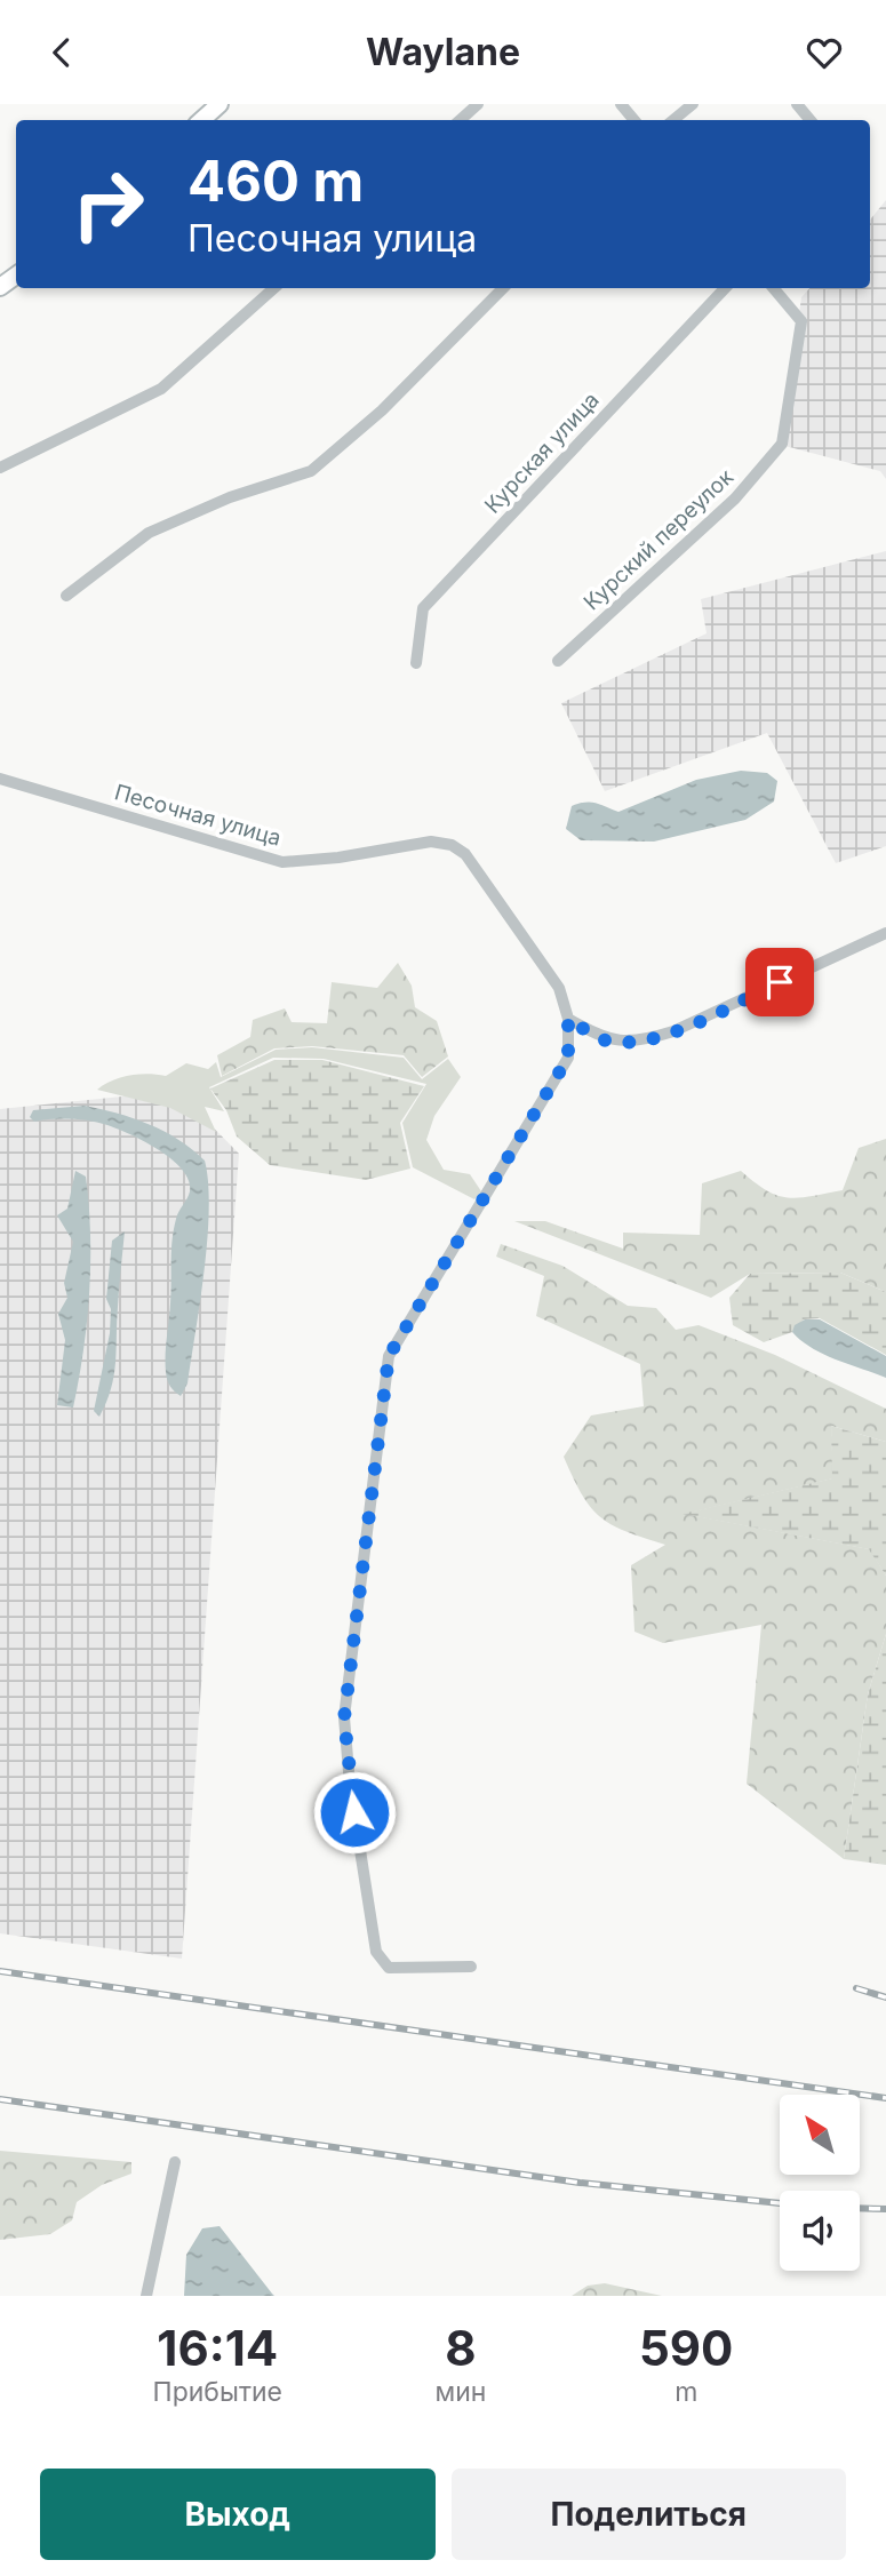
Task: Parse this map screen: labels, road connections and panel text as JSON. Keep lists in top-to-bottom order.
{
  "streets": {
    "street": ["Курская улица", "Курский переулок", "Песочная улица"]
  },
  "north": "top left",
  "page": {
    "header": "Waylane",
    "turn": ["460 m", "Песочная улица"],
    "eta": [
      "16:14",
      "Прибытие",
      "8",
      "мин",
      "590",
      "m"
    ],
    "buttons": ["Выход", "Поделиться"]
  }
}
